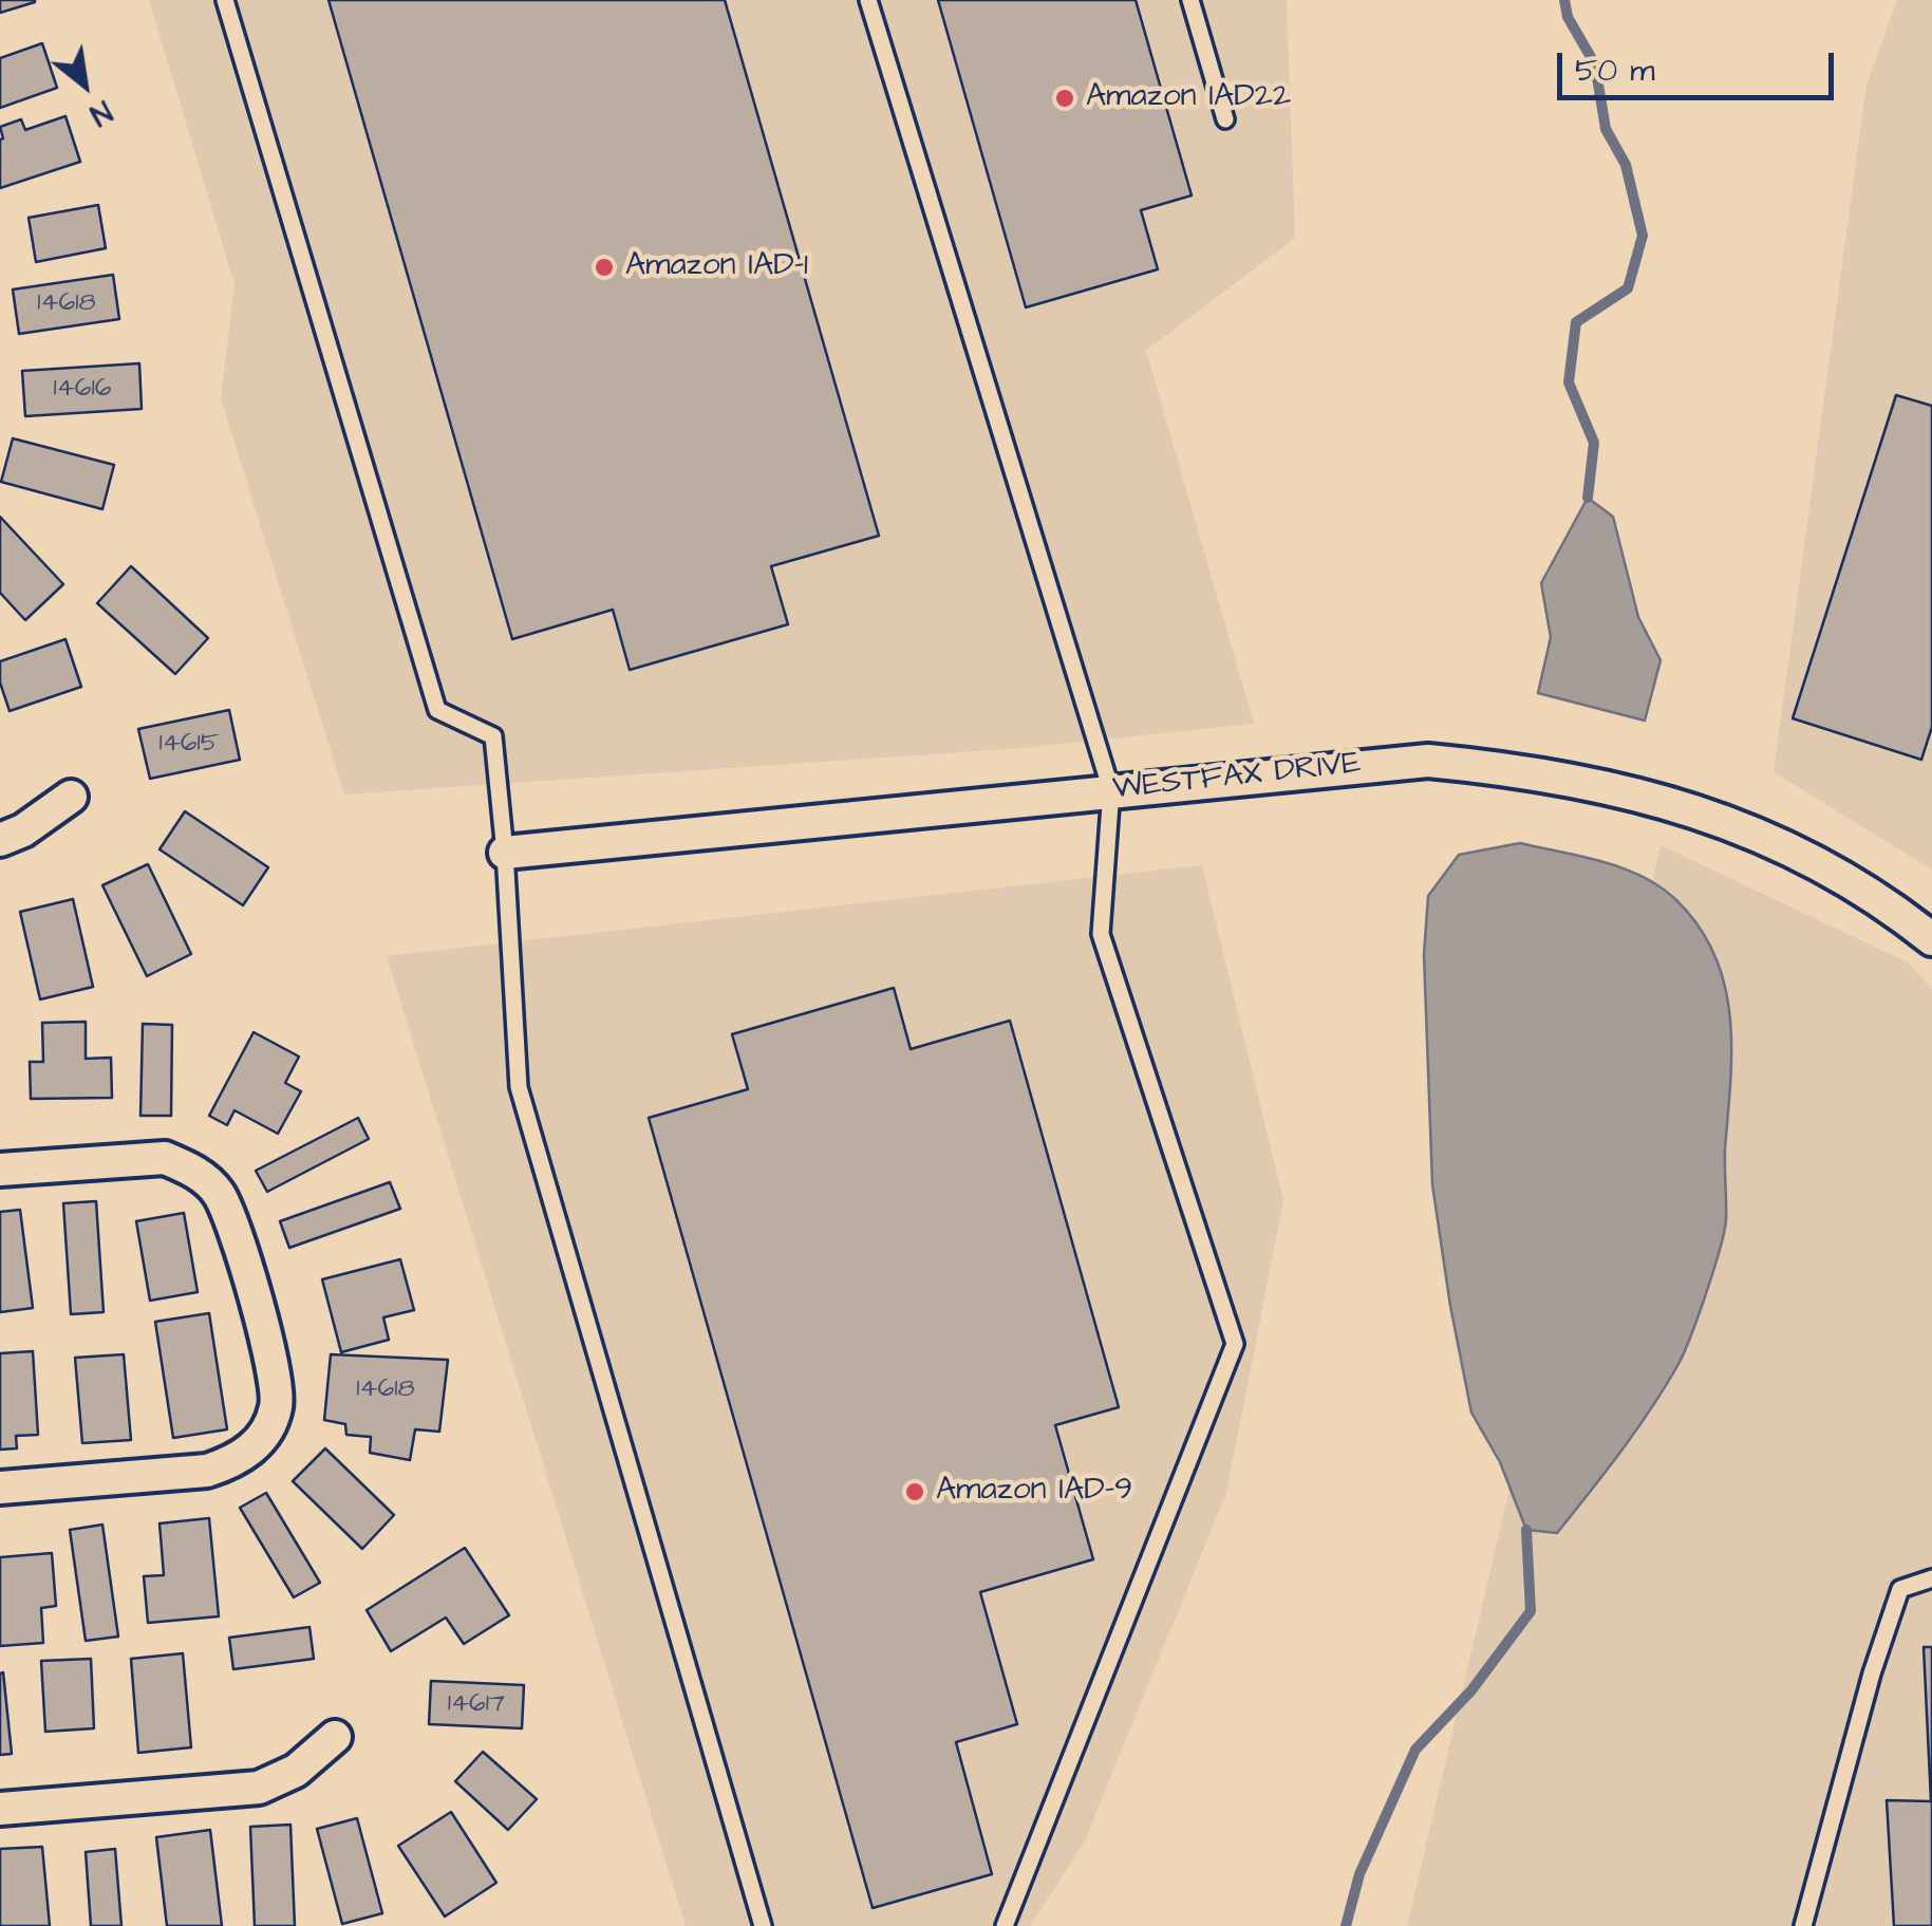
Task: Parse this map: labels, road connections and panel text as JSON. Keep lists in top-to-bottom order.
{
  "streets": {
    "street": ["WESTFAX DRIVE"]
  },
  "places": ["Amazon IAD22", "Amazon IAD-1", "Amazon IAD-9"],
  "house_numbers": [
    "14618",
    "14616",
    "14615",
    "14618",
    "14617"
  ],
  "scale_bar": "50 m",
  "north": "bottom right"
}
